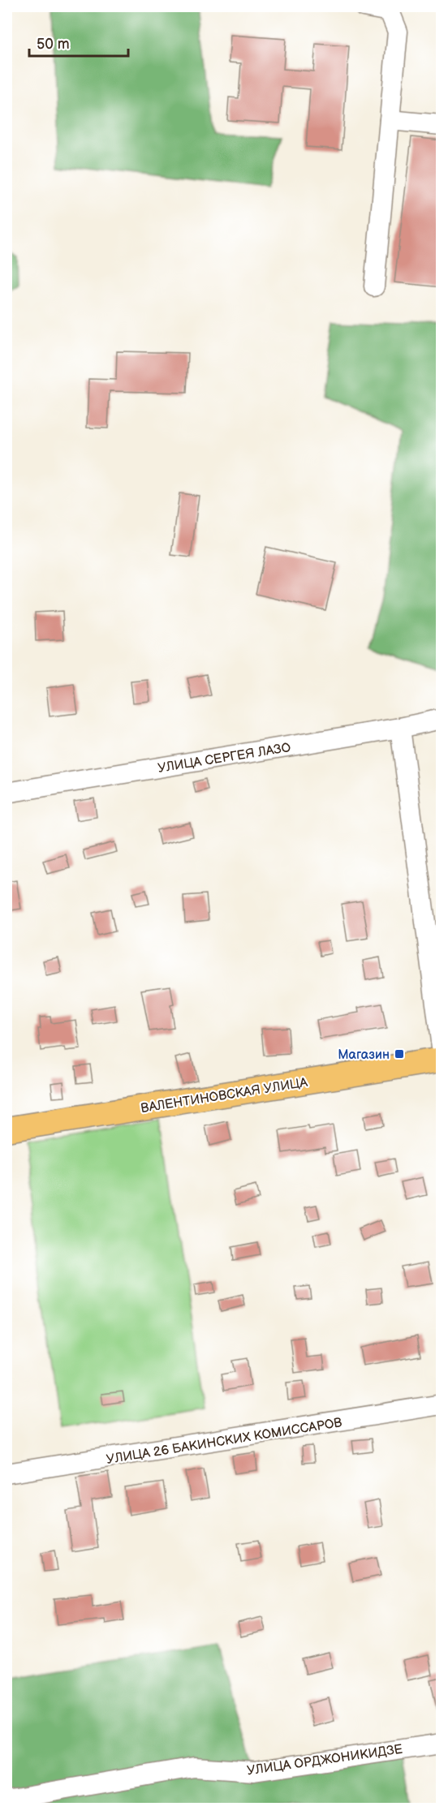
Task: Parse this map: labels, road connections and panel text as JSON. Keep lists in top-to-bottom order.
{
  "streets": {
    "main road": ["ВАЛЕНТИНОВСКАЯ УЛИЦА"],
    "street": ["УЛИЦА СЕРГЕЯ ЛАЗО", "УЛИЦА 26 БАКИНСКИХ КОМИССАРОВ", "УЛИЦА ОРДЖОНИКИДЗЕ"]
  },
  "places": {
    "transit": ["Магазин"]
  },
  "scale_bar": "50 m"
}
